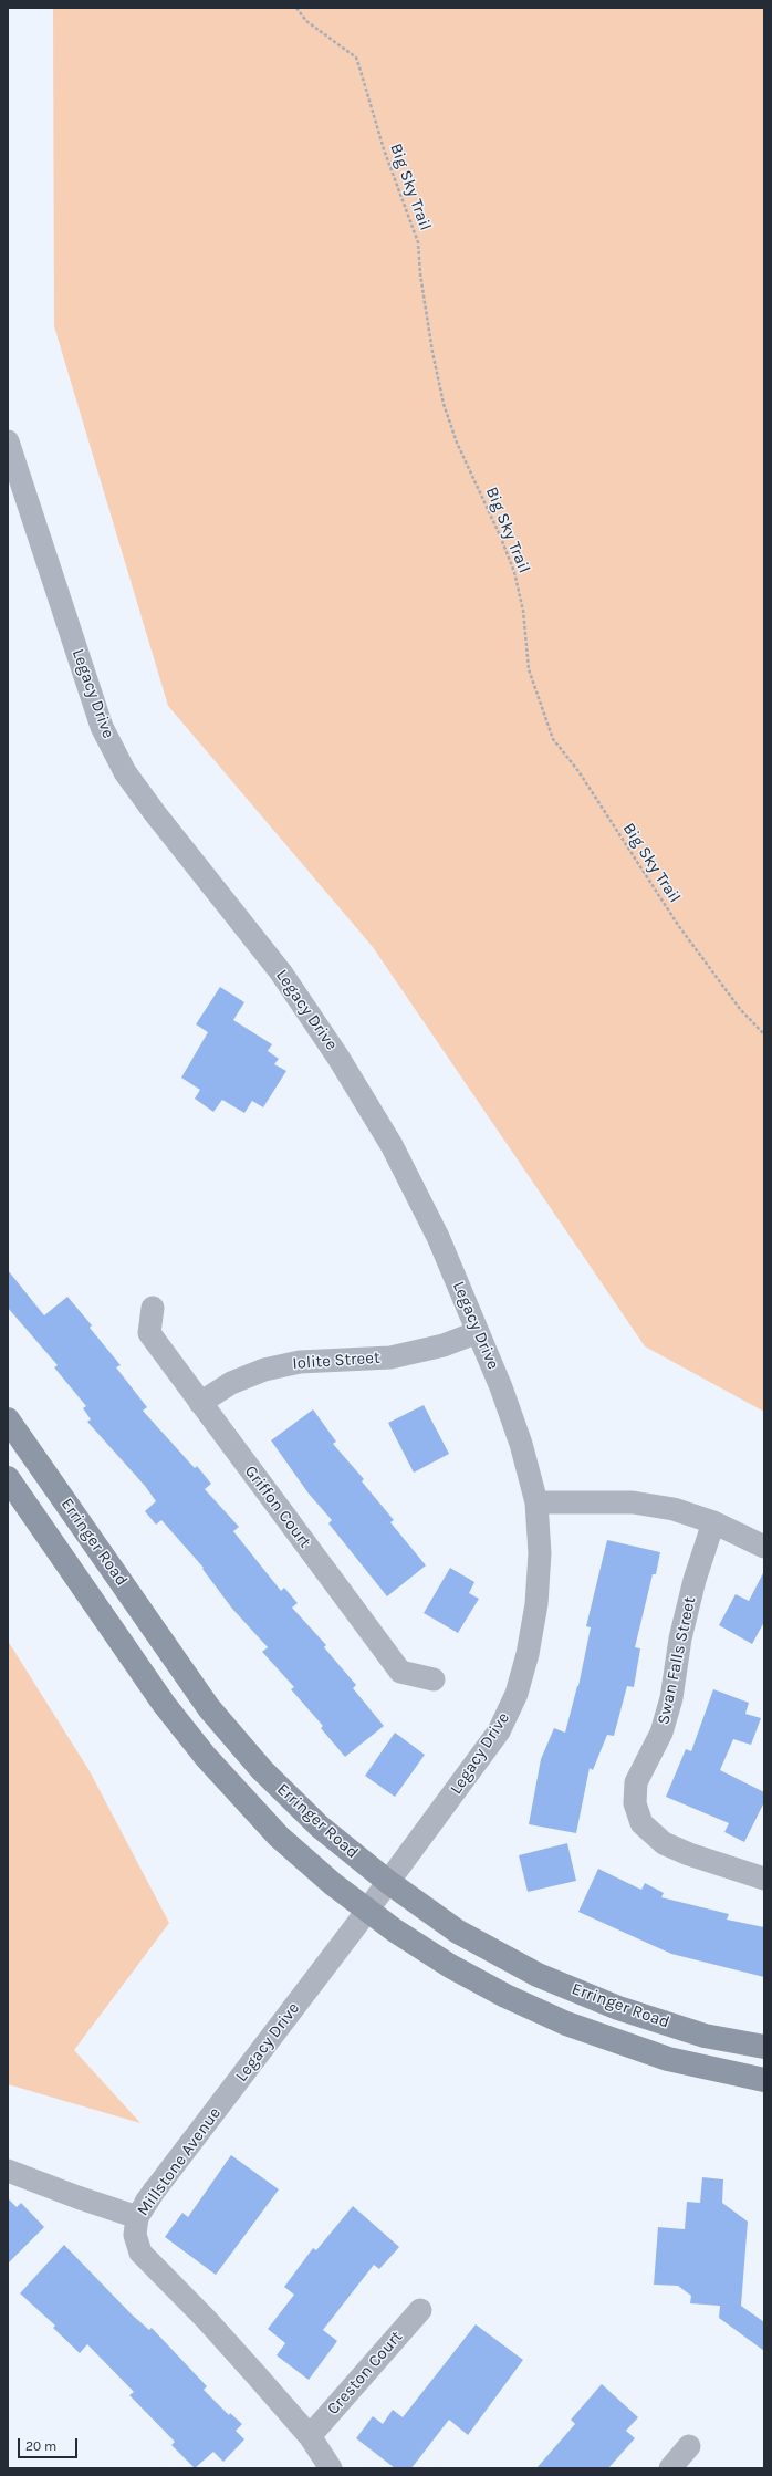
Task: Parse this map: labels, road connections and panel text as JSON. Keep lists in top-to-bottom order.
{
  "streets": {
    "main road": ["Erringer Road"],
    "street": [
      "Legacy Drive",
      "Iolite Street",
      "Griffon Court",
      "Swan Falls Street",
      "Millstone Avenue",
      "Creston Court"
    ],
    "path": ["Big Sky Trail"]
  },
  "crossings": [
    ["Legacy Drive", "Iolite Street"],
    ["Legacy Drive", "Erringer Road"],
    ["Legacy Drive", "Millstone Avenue"],
    ["Iolite Street", "Griffon Court"],
    ["Erringer Road", "Millstone Avenue"],
    ["Millstone Avenue", "Creston Court"]
  ],
  "scale_bar": "20 m"
}
